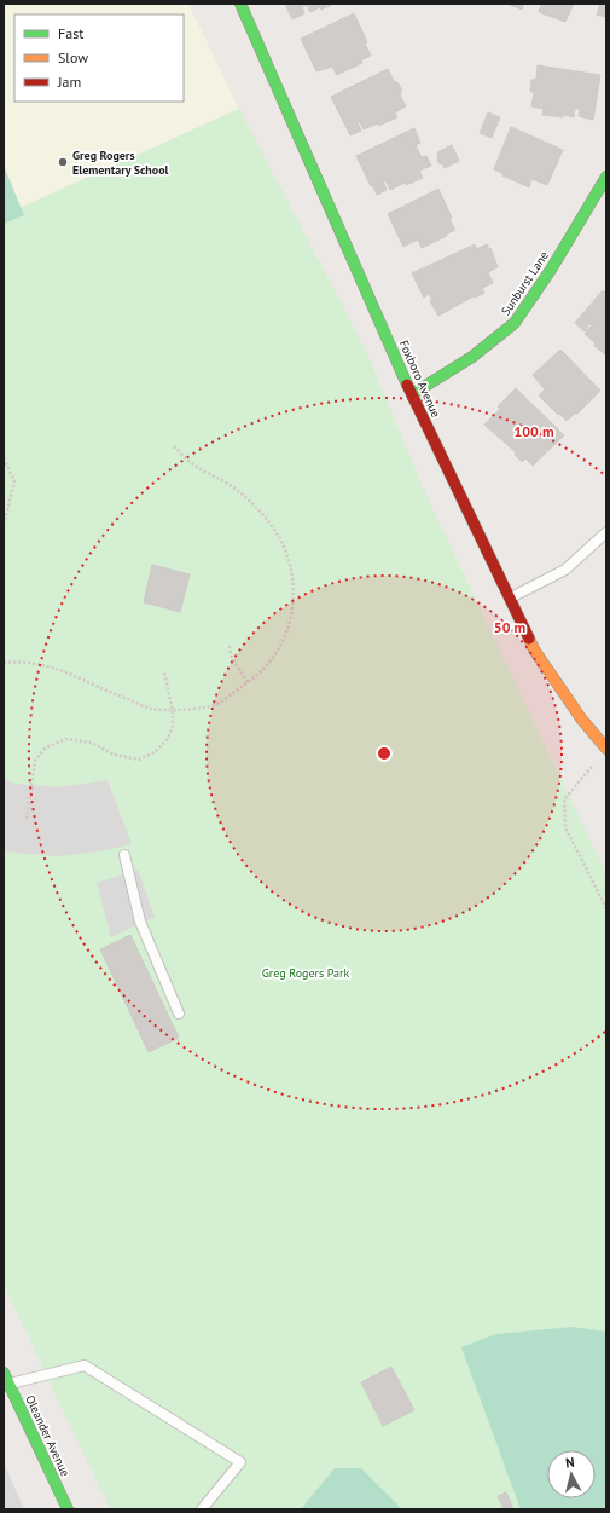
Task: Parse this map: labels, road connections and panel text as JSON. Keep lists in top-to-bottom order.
{
  "streets": {
    "street": ["Sunburst Lane", "Foxboro Avenue", "Oleander Avenue"]
  },
  "crossings": [
    ["Sunburst Lane", "Foxboro Avenue"]
  ],
  "parks": ["Greg Rogers Park"],
  "places": ["Greg Rogers Elementary School"],
  "legend": ["Fast", "Slow", "Jam"],
  "north": "top",
  "rings": ["100 m", "50 m"]
}
